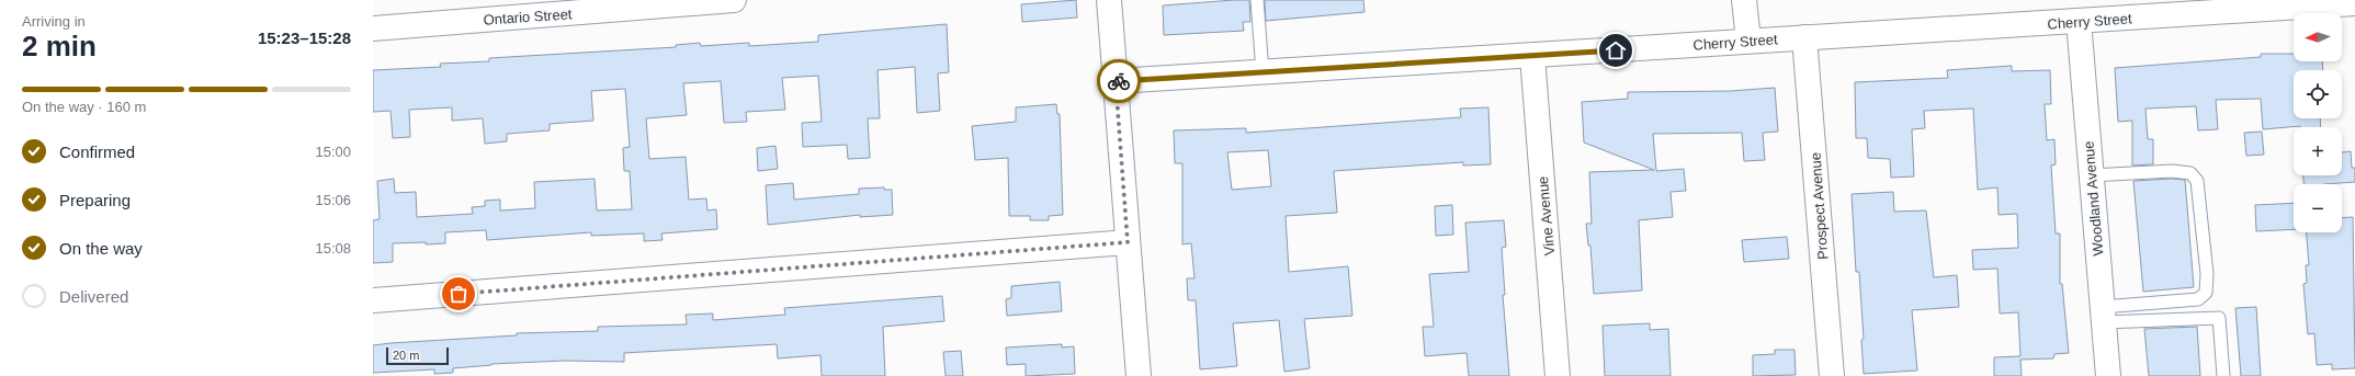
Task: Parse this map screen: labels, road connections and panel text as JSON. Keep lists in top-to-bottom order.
{
  "streets": {
    "street": [
      "Ontario Street",
      "Cherry Street",
      "Woodland Avenue",
      "Prospect Avenue",
      "Vine Avenue"
    ]
  },
  "crossings": [
    ["Cherry Street", "Woodland Avenue"],
    ["Cherry Street", "Prospect Avenue"],
    ["Cherry Street", "Vine Avenue"]
  ],
  "scale_bar": "20 m",
  "north": "left",
  "page": {
    "heading": ["2 min", "Arriving in", "15:23–15:28"],
    "map_buttons": ["+", "−"],
    "bar": "On the way · 160 m",
    "list": [
      ["Confirmed", "15:00"],
      ["Preparing", "15:06"],
      ["On the way", "15:08"],
      "Delivered"
    ],
    "scale": "20 m"
  }
}
